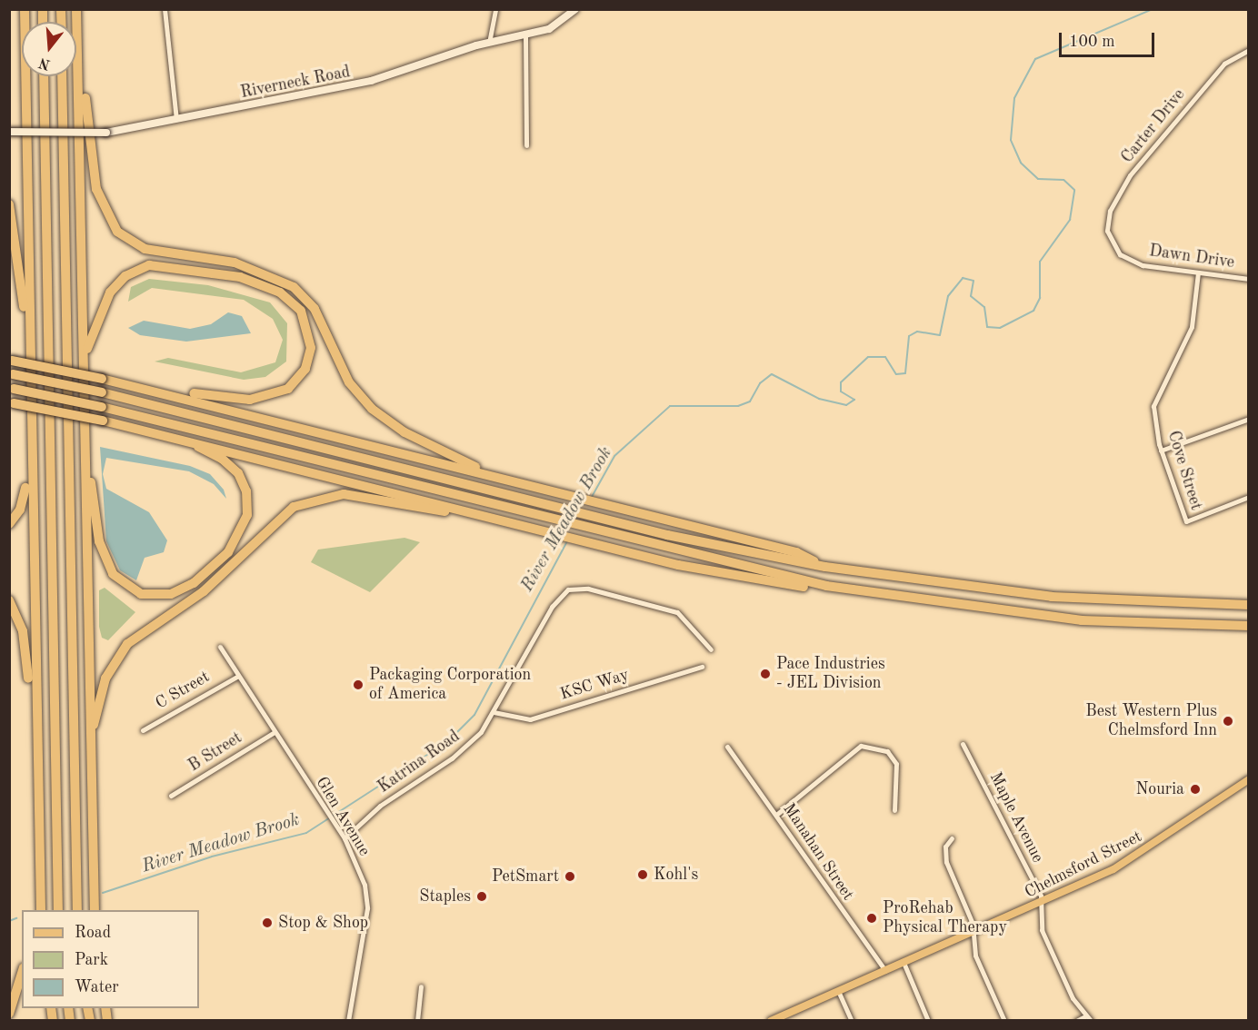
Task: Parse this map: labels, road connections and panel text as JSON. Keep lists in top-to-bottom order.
{
  "streets": {
    "main road": ["Riverneck Road", "Chelmsford Street"],
    "street": [
      "Carter Drive",
      "Dawn Drive",
      "Cove Street",
      "KSC Way",
      "C Street",
      "B Street",
      "Katrina Road",
      "Glen Avenue",
      "Maple Avenue",
      "Manahan Street"
    ]
  },
  "crossings": [
    ["Carter Drive", "Dawn Drive"],
    ["Dawn Drive", "Cove Street"],
    ["KSC Way", "Katrina Road"],
    ["C Street", "Glen Avenue"],
    ["B Street", "Glen Avenue"],
    ["Katrina Road", "Glen Avenue"],
    ["Maple Avenue", "Chelmsford Street"],
    ["Manahan Street", "Chelmsford Street"]
  ],
  "water": ["River Meadow Brook"],
  "places": [
    "Pace Industries - JEL Division",
    "Packaging Corporation of America",
    "Best Western Plus Chelmsford Inn",
    "Nouria",
    "Kohl's",
    "PetSmart",
    "Staples",
    "ProRehab Physical Therapy",
    "Stop & Shop"
  ],
  "legend": ["Road", "Park", "Water"],
  "scale_bar": "100 m",
  "north": "bottom"
}
